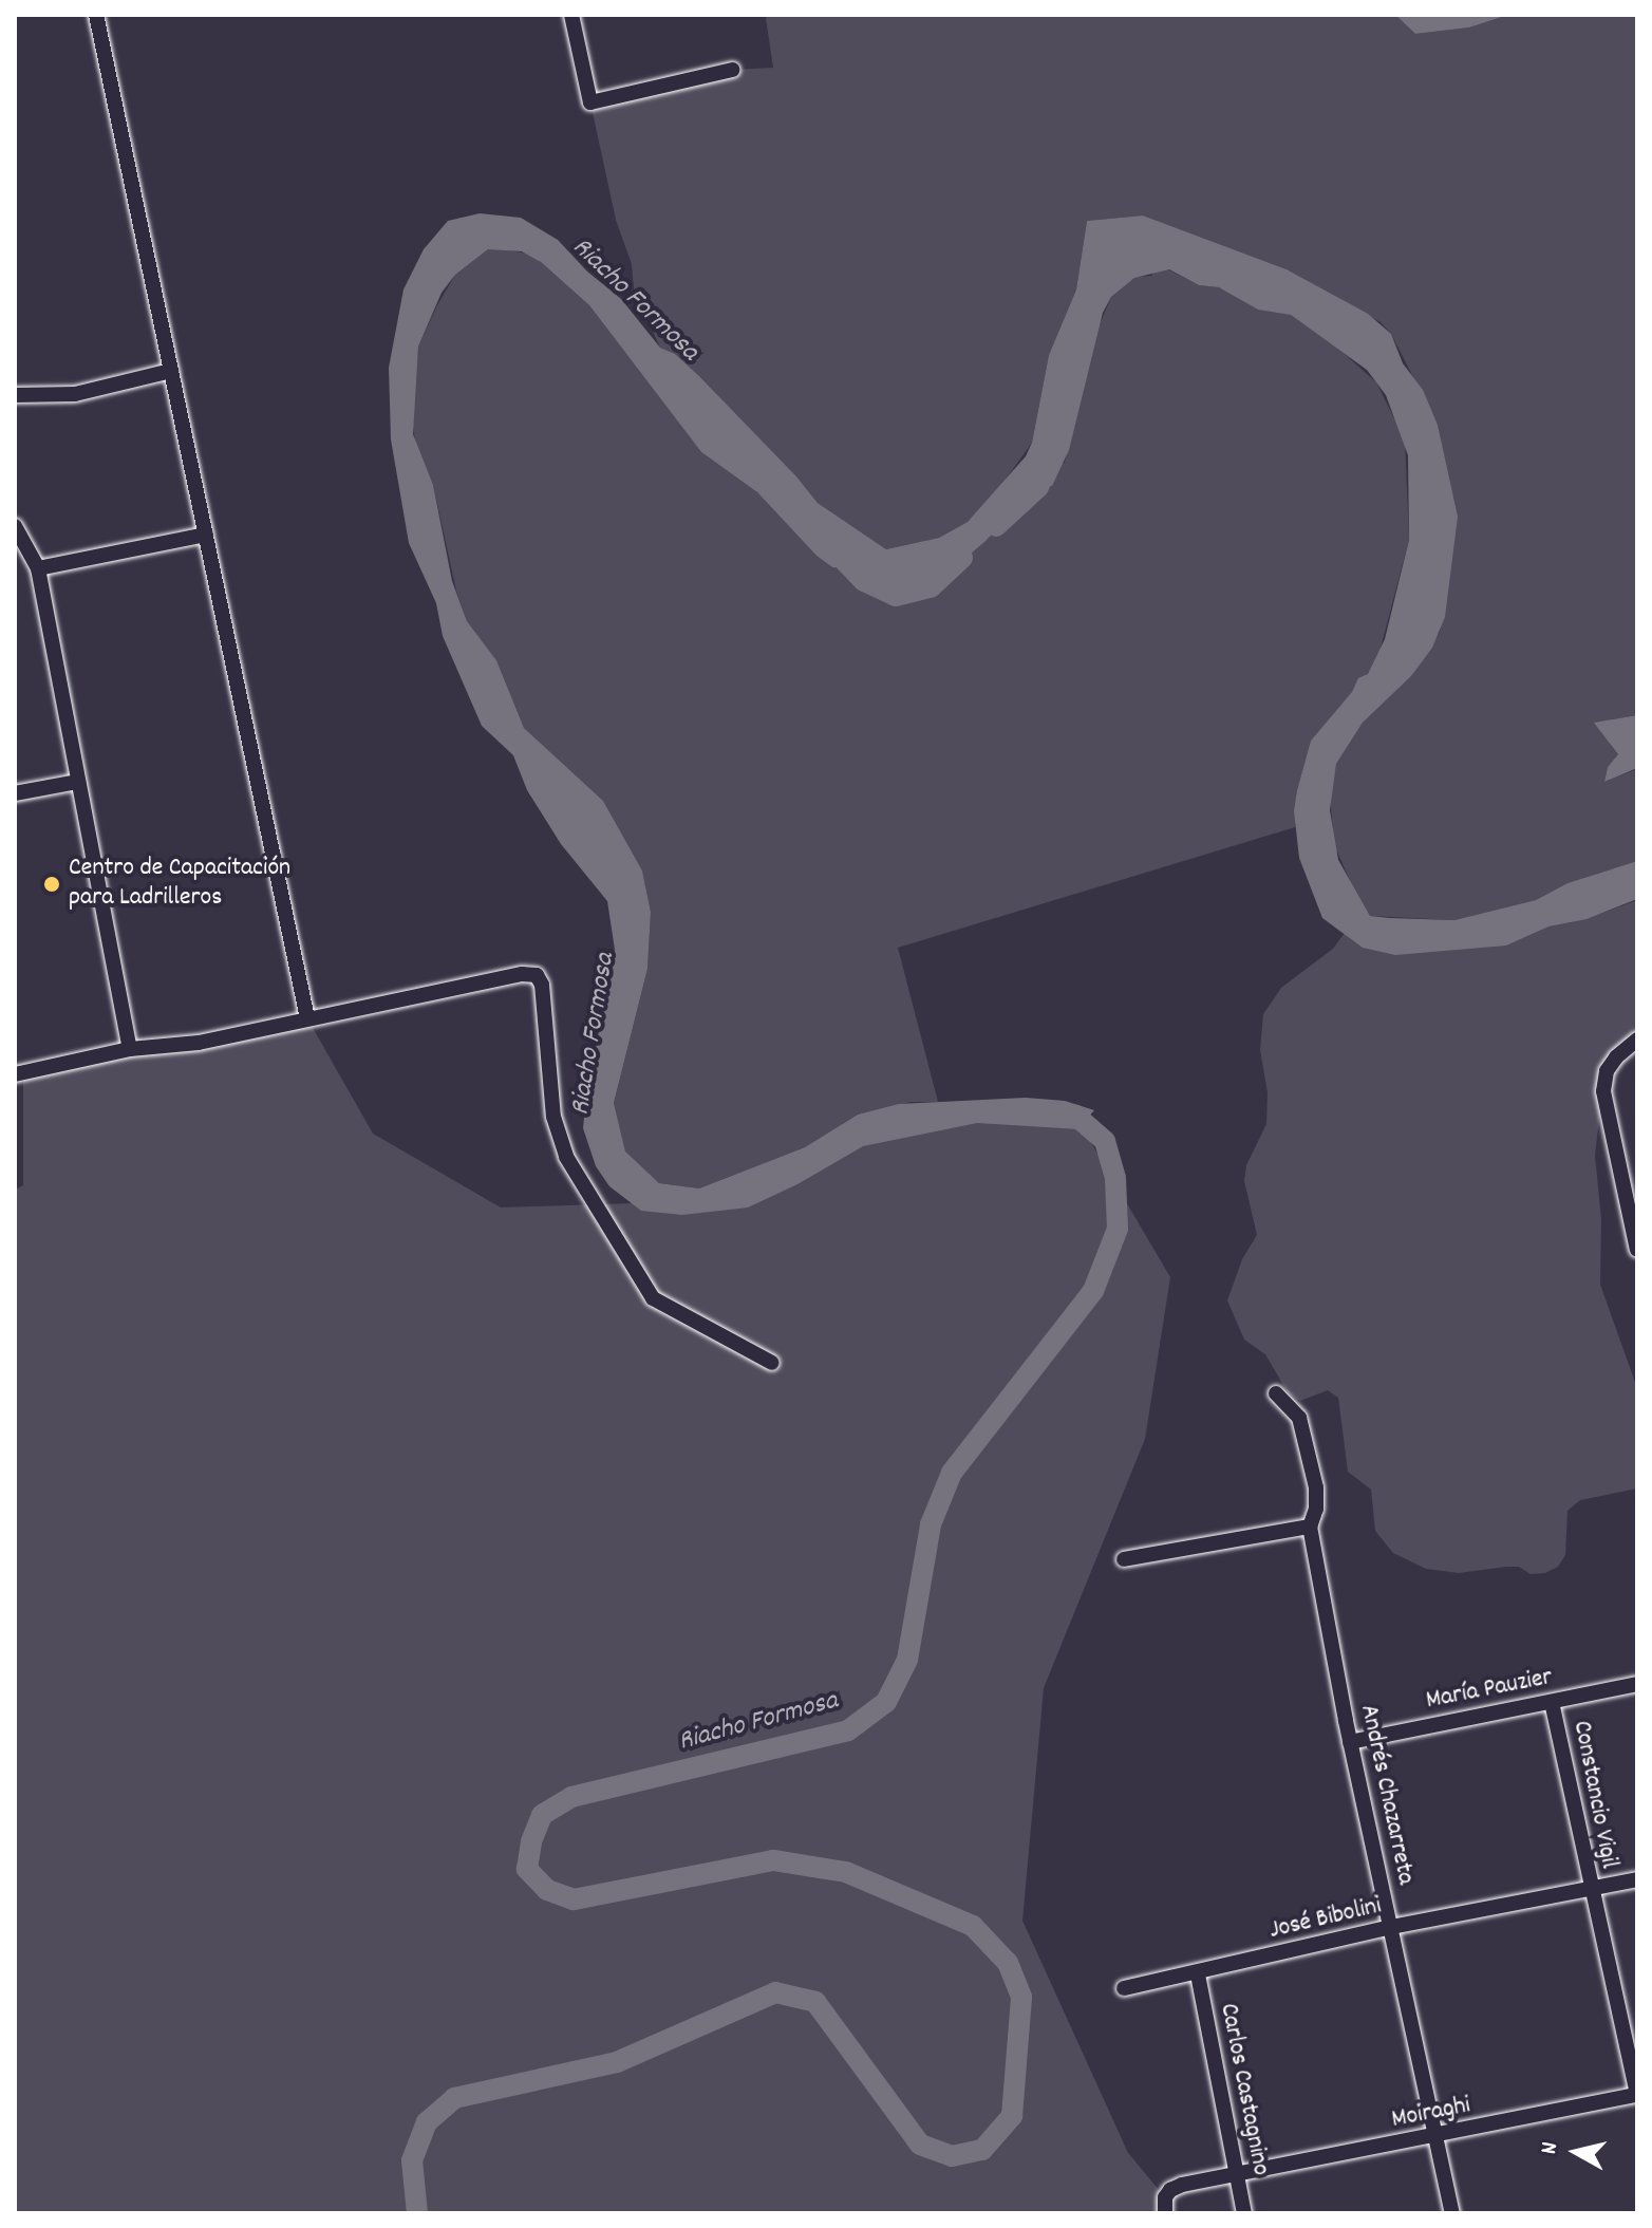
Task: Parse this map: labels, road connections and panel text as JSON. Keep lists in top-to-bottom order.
{
  "streets": {
    "street": [
      "María Pauzier",
      "Andrés Chazarreta",
      "Constancio Vigil",
      "José Bibolini",
      "Carlos Castagnino",
      "Moiraghi"
    ]
  },
  "crossings": [
    ["María Pauzier", "Andrés Chazarreta"],
    ["María Pauzier", "Constancio Vigil"],
    ["Andrés Chazarreta", "José Bibolini"],
    ["Andrés Chazarreta", "Moiraghi"],
    ["Constancio Vigil", "José Bibolini"],
    ["Constancio Vigil", "Moiraghi"],
    ["José Bibolini", "Carlos Castagnino"],
    ["Carlos Castagnino", "Moiraghi"]
  ],
  "water": ["Riacho Formosa"],
  "places": ["Centro de Capacitación para Ladrilleros"],
  "north": "left"
}
